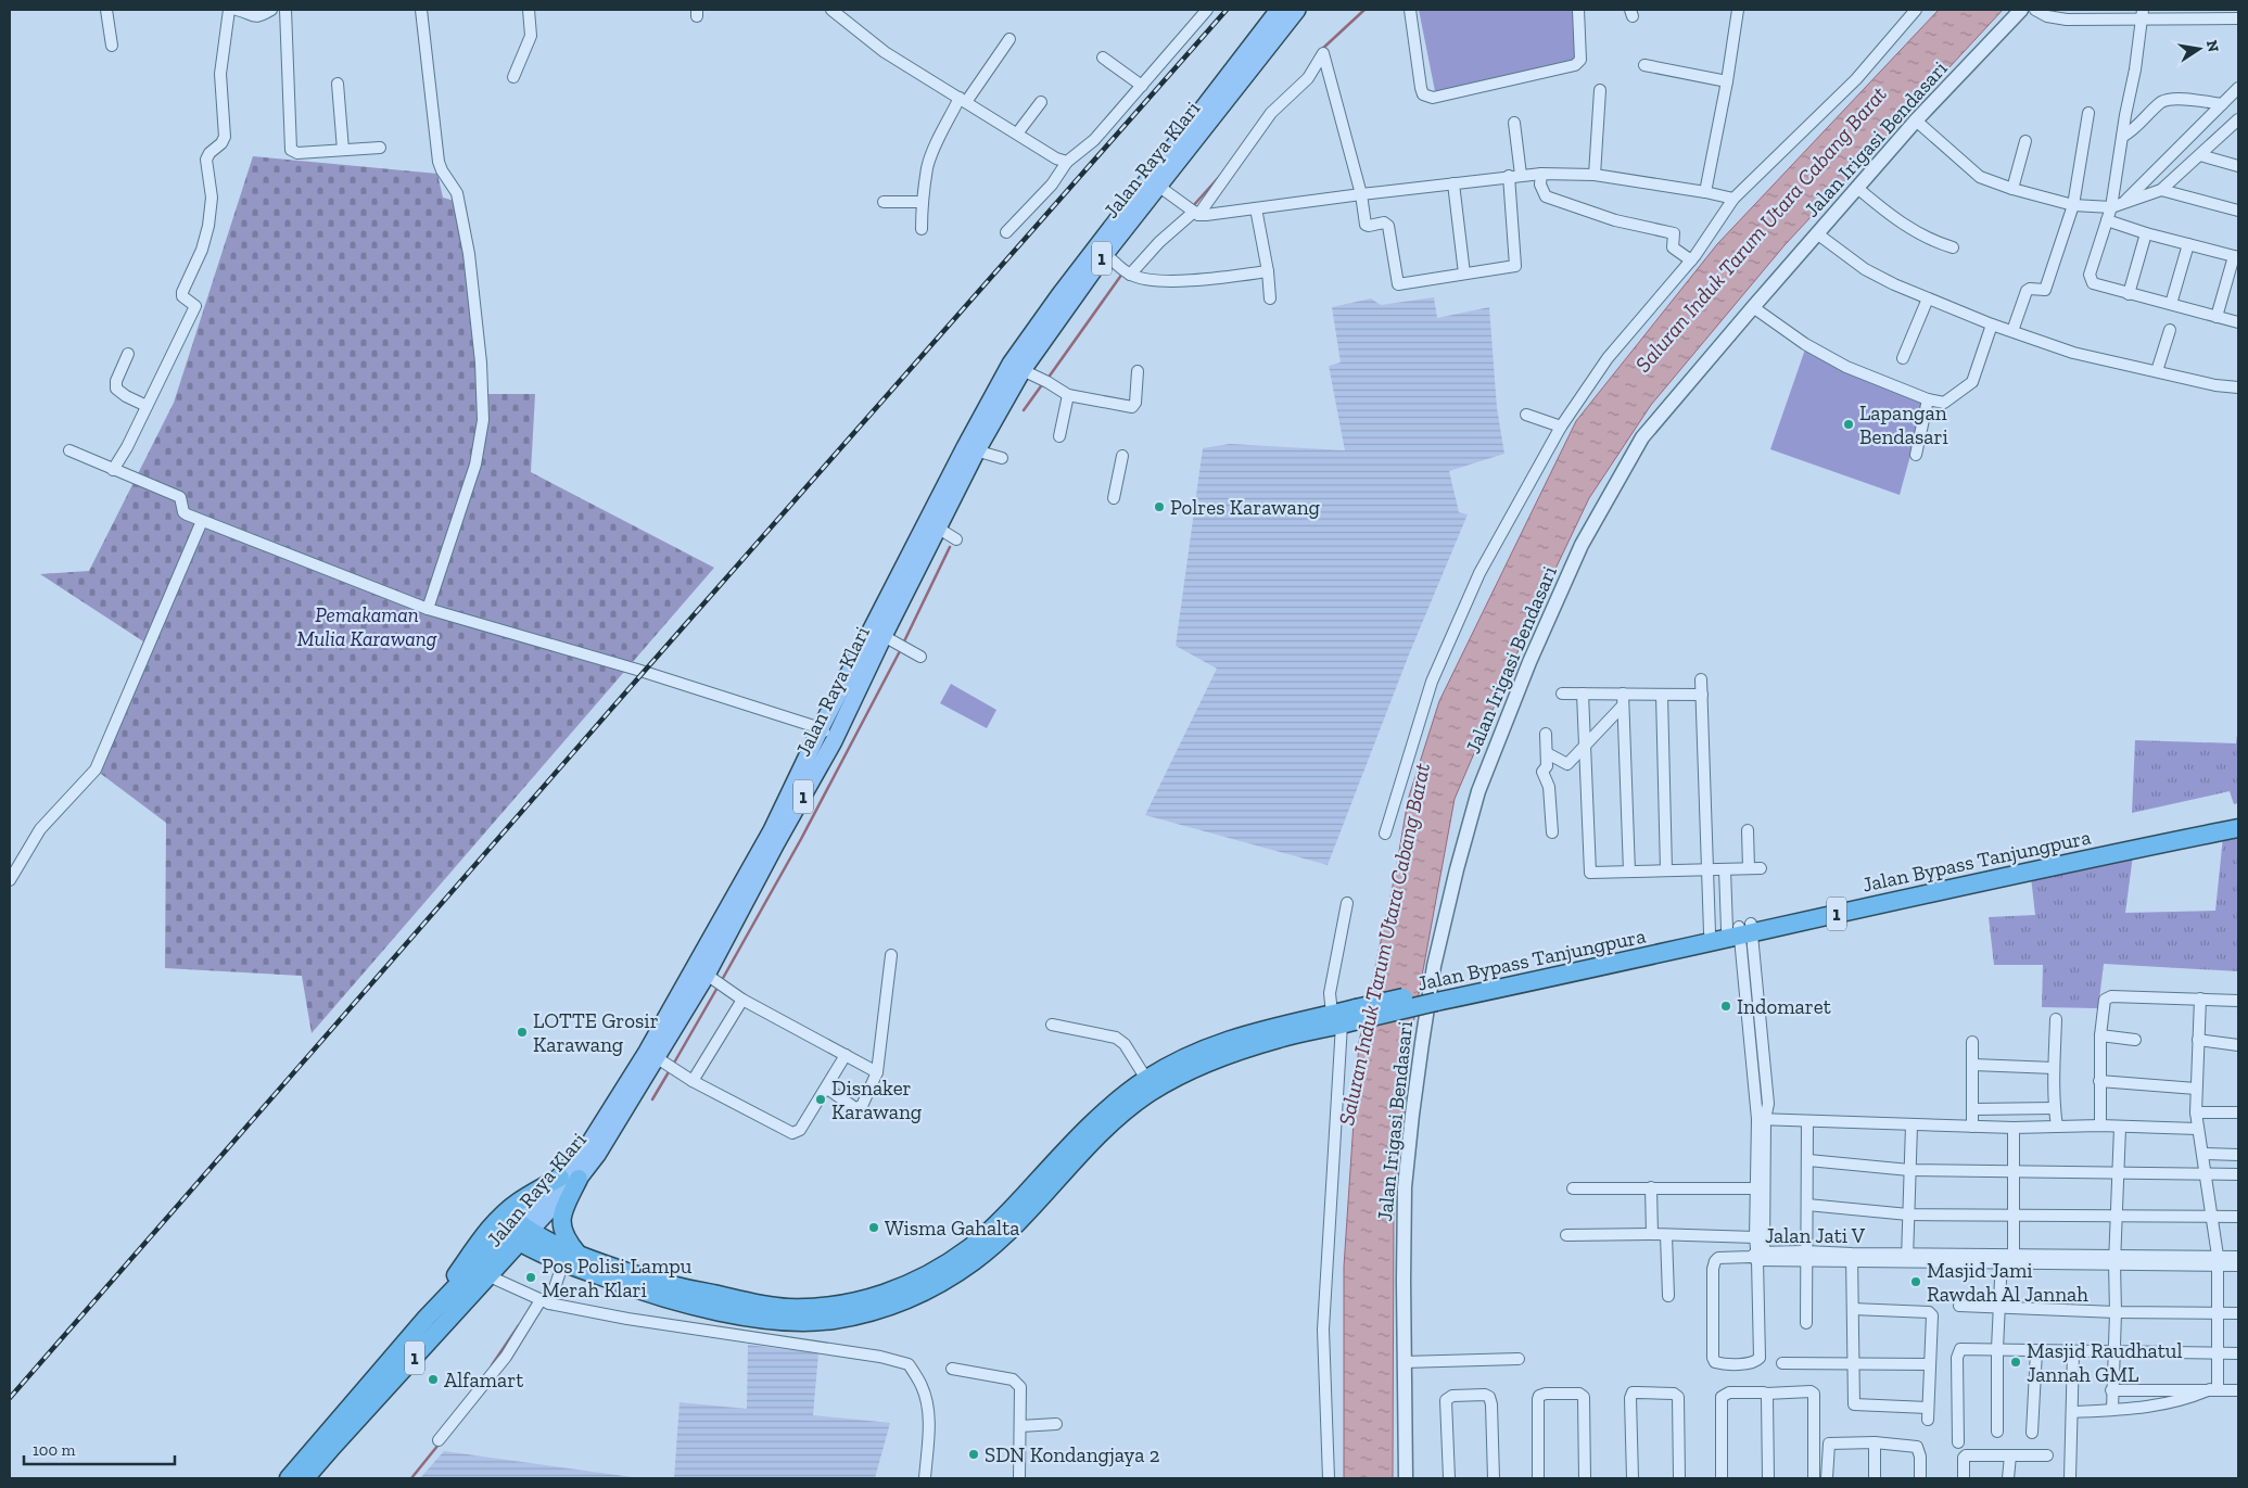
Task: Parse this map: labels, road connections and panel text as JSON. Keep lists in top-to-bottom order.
{
  "streets": {
    "highway": ["Jalan Raya Klari", "1", "Jalan Bypass Tanjungpura"],
    "street": ["Jalan Irigasi Bendasari", "Jalan Jati V"]
  },
  "crossings": [
    ["Jalan Raya Klari", "Jalan Bypass Tanjungpura"]
  ],
  "water": ["Saluran Induk Tarum Utara Cabang Barat"],
  "parks": ["Pemakaman Mulia Karawang"],
  "places": [
    "Lapangan Bendasari",
    "Polres Karawang",
    "Indomaret",
    "LOTTE Grosir Karawang",
    "Disnaker Karawang",
    "Wisma Gahalta",
    "Pos Polisi Lampu Merah Klari",
    "Masjid Jami Rawdah Al Jannah",
    "Masjid Raudhatul Jannah GML",
    "Alfamart",
    "SDN Kondangjaya 2"
  ],
  "scale_bar": "100 m",
  "north": "right"
}
